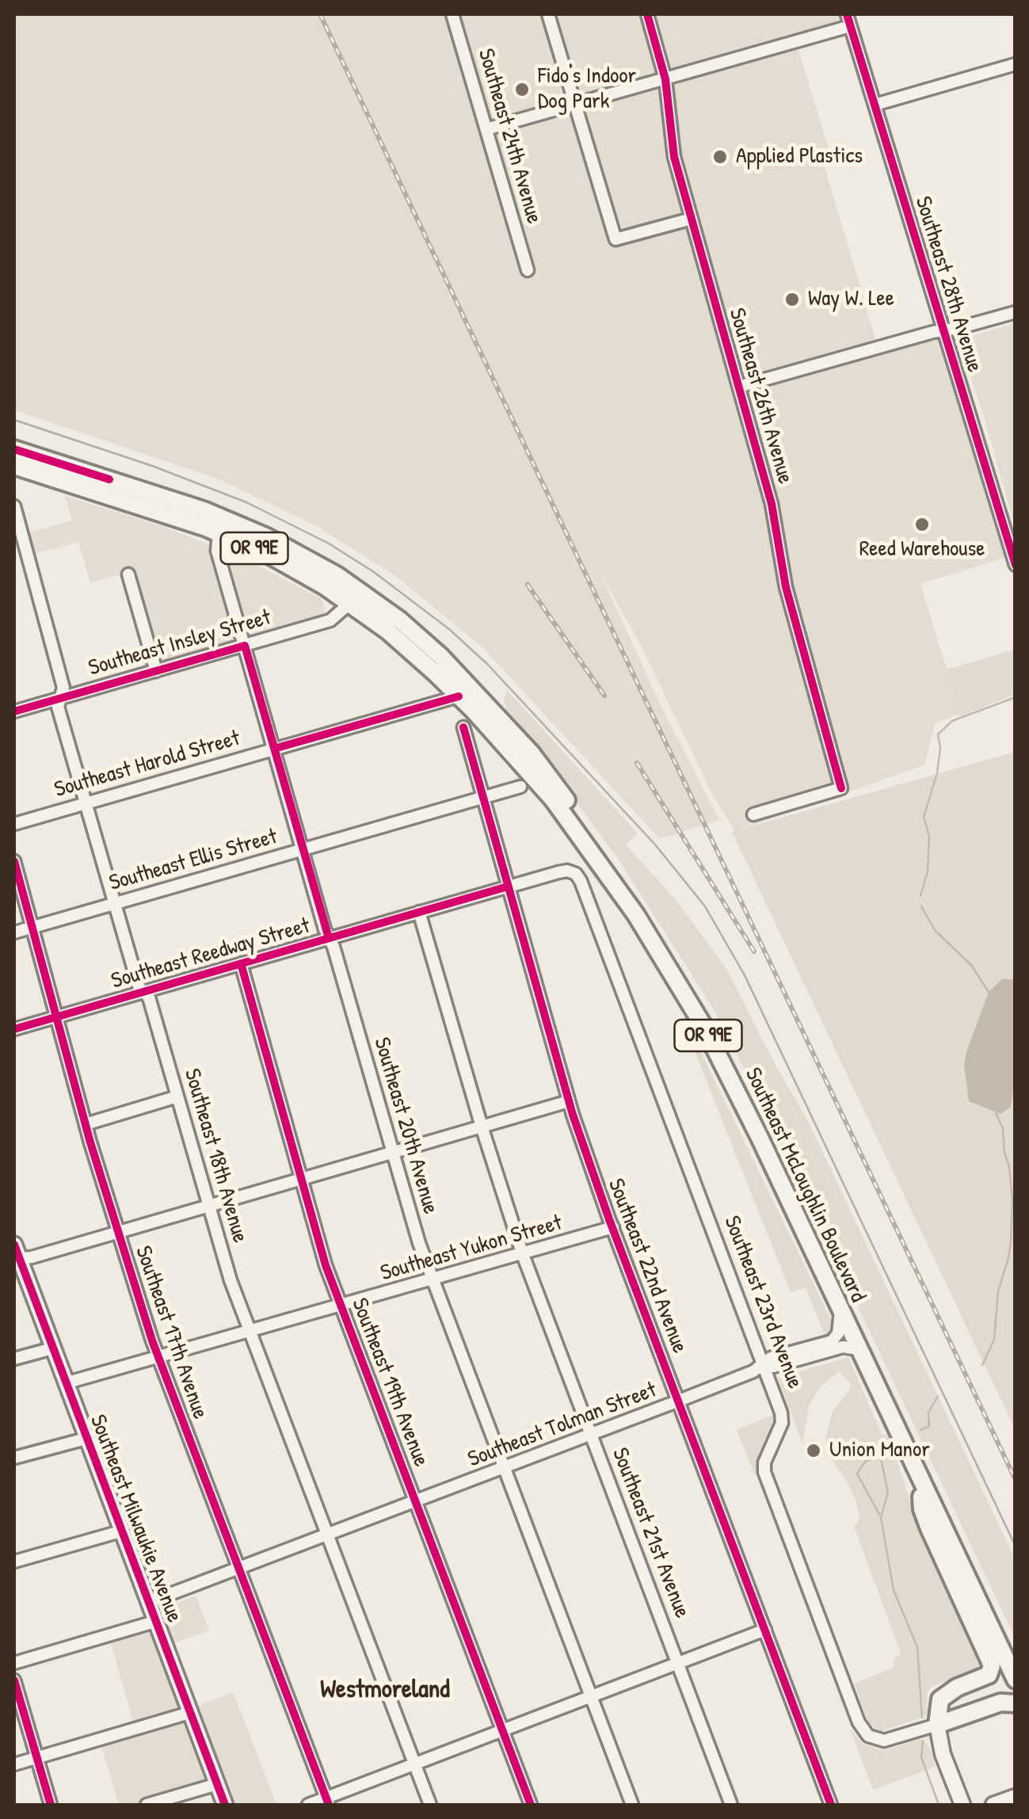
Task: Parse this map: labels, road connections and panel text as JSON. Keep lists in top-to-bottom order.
{
  "streets": {
    "highway": ["OR 99E", "Southeast McLoughlin Boulevard"],
    "main road": ["Southeast Milwaukie Avenue"],
    "street": [
      "Southeast 24th Avenue",
      "Southeast 28th Avenue",
      "Southeast 26th Avenue",
      "Southeast Insley Street",
      "Southeast Harold Street",
      "Southeast Ellis Street",
      "Southeast Reedway Street",
      "Southeast 20th Avenue",
      "Southeast 18th Avenue",
      "Southeast Yukon Street",
      "Southeast 22nd Avenue",
      "Southeast 23rd Avenue",
      "Southeast 17th Avenue",
      "Southeast 19th Avenue",
      "Southeast Tolman Street",
      "Southeast 21st Avenue"
    ]
  },
  "crossings": [
    ["Southeast Insley Street", "Southeast 20th Avenue"],
    ["Southeast Insley Street", "Southeast 18th Avenue"],
    ["Southeast Insley Street", "Southeast McLoughlin Boulevard"],
    ["Southeast Harold Street", "Southeast 20th Avenue"],
    ["Southeast Harold Street", "Southeast 18th Avenue"],
    ["Southeast Harold Street", "Southeast McLoughlin Boulevard"],
    ["Southeast Ellis Street", "Southeast 20th Avenue"],
    ["Southeast Ellis Street", "Southeast 18th Avenue"],
    ["Southeast Ellis Street", "Southeast 22nd Avenue"],
    ["Southeast Ellis Street", "Southeast 17th Avenue"],
    ["Southeast Reedway Street", "Southeast 20th Avenue"],
    ["Southeast Reedway Street", "Southeast 18th Avenue"],
    ["Southeast Reedway Street", "Southeast 22nd Avenue"],
    ["Southeast Reedway Street", "Southeast 23rd Avenue"],
    ["Southeast Reedway Street", "Southeast 17th Avenue"],
    ["Southeast Reedway Street", "Southeast 19th Avenue"],
    ["Southeast Reedway Street", "Southeast 21st Avenue"],
    ["Southeast 20th Avenue", "Southeast McLoughlin Boulevard"],
    ["Southeast 20th Avenue", "Southeast Yukon Street"],
    ["Southeast 20th Avenue", "Southeast Tolman Street"],
    ["Southeast 18th Avenue", "Southeast Yukon Street"],
    ["Southeast 18th Avenue", "Southeast Tolman Street"],
    ["Southeast McLoughlin Boulevard", "Southeast Tolman Street"],
    ["Southeast Yukon Street", "Southeast 22nd Avenue"],
    ["Southeast Yukon Street", "Southeast 17th Avenue"],
    ["Southeast Yukon Street", "Southeast 19th Avenue"],
    ["Southeast Yukon Street", "Southeast Milwaukie Avenue"],
    ["Southeast Yukon Street", "Southeast 21st Avenue"],
    ["Southeast 22nd Avenue", "Southeast Tolman Street"],
    ["Southeast 23rd Avenue", "Southeast Tolman Street"],
    ["Southeast 17th Avenue", "Southeast Tolman Street"],
    ["Southeast 19th Avenue", "Southeast Tolman Street"],
    ["Southeast Tolman Street", "Southeast Milwaukie Avenue"],
    ["Southeast Tolman Street", "Southeast 21st Avenue"]
  ],
  "districts": ["Westmoreland"],
  "places": [
    "Fido's Indoor Dog Park",
    "Applied Plastics",
    "Way W. Lee",
    "Reed Warehouse",
    "Union Manor"
  ]
}
